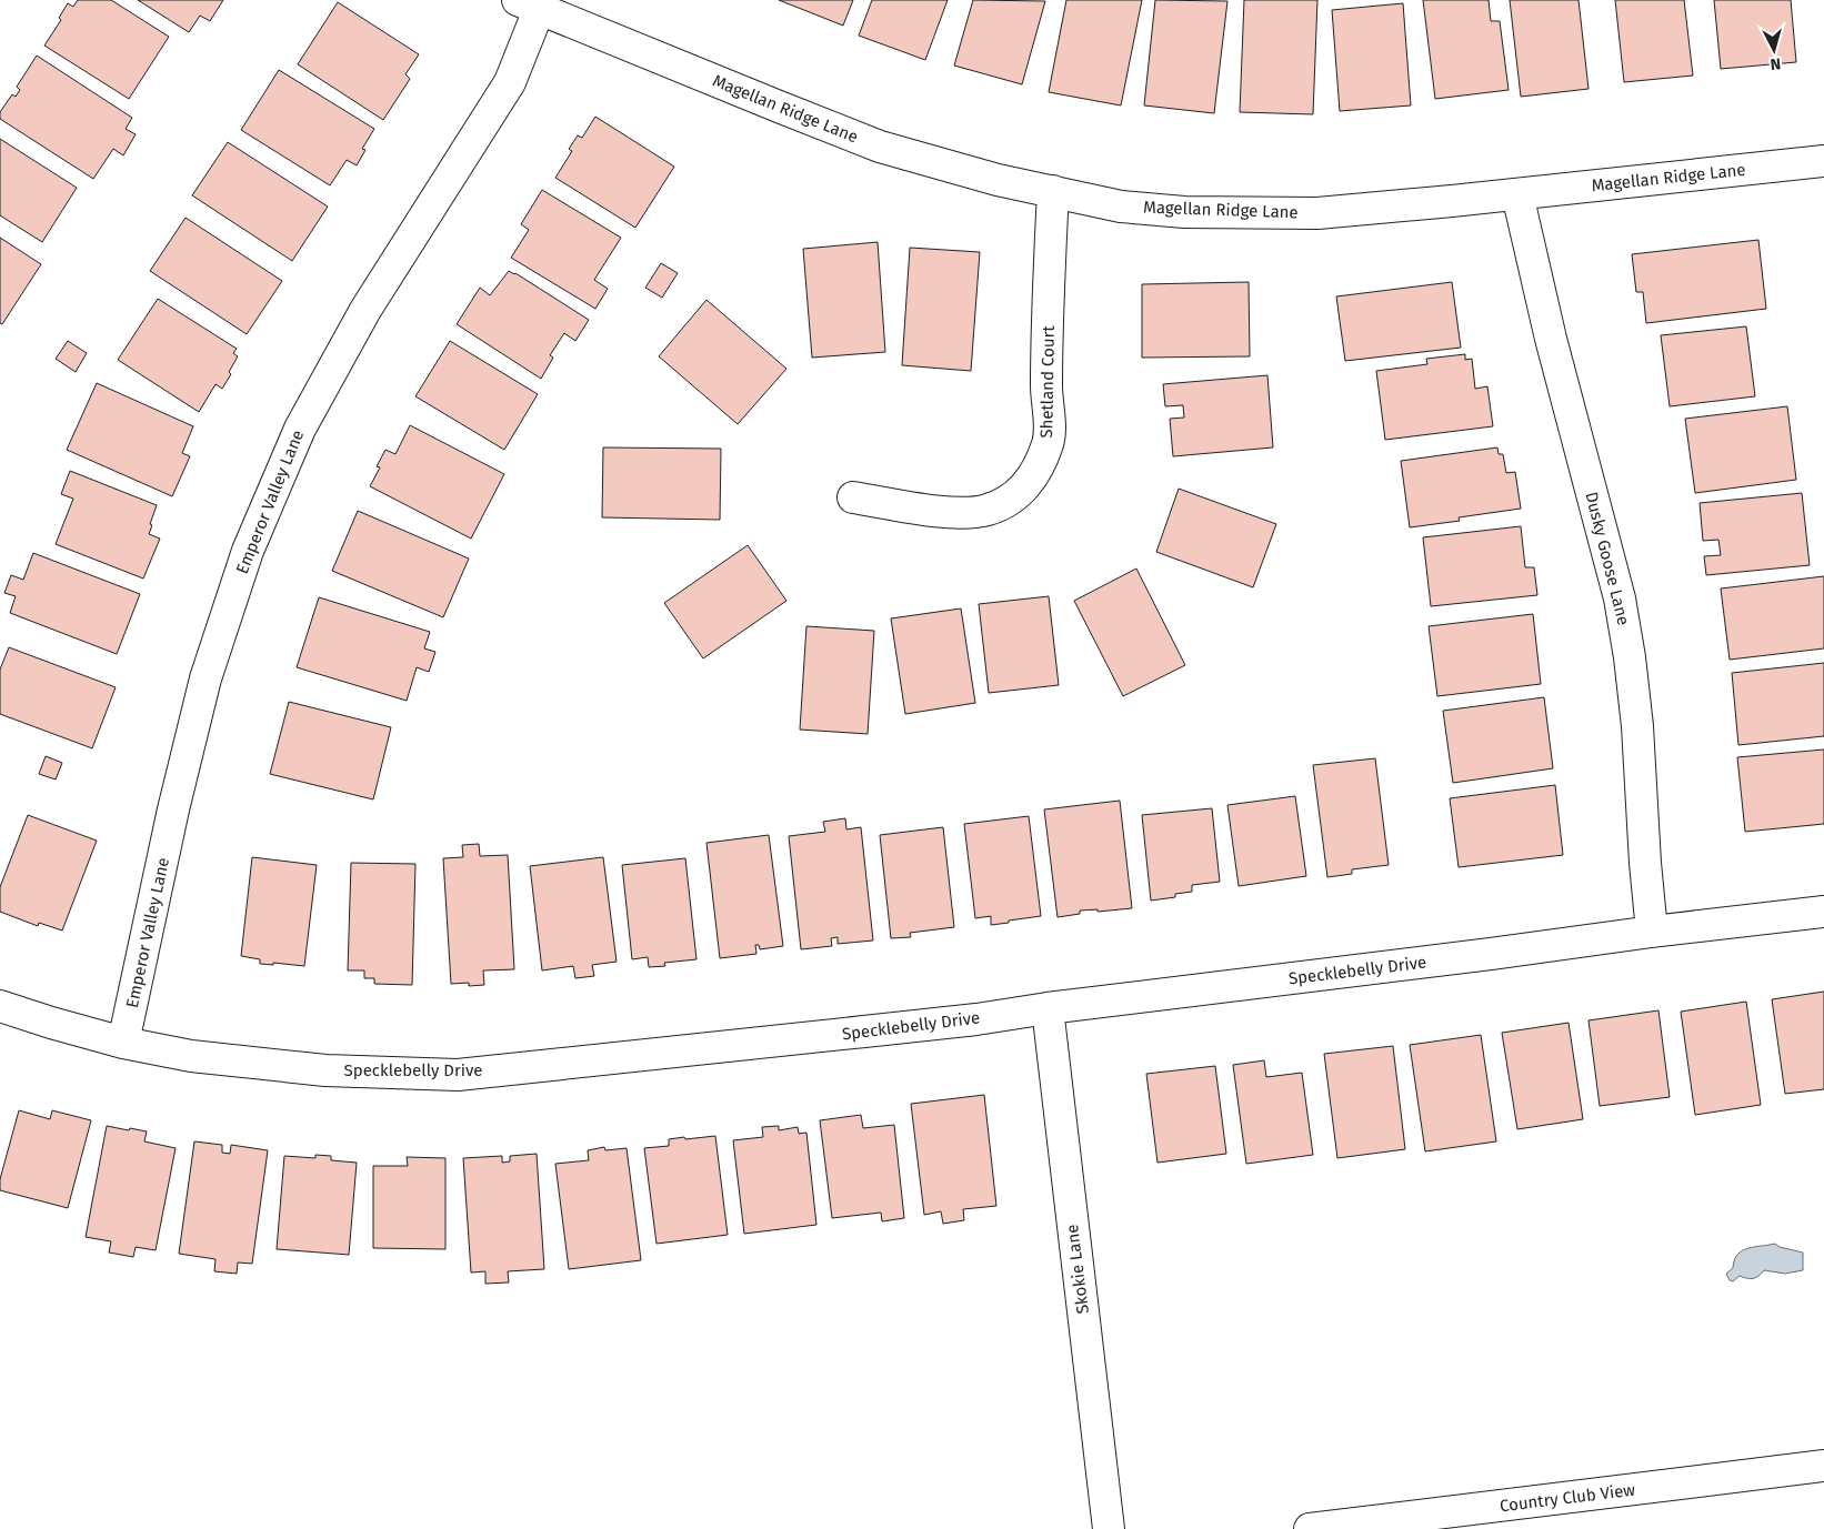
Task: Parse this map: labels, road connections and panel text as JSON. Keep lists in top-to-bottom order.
{
  "streets": {
    "street": [
      "Magellan Ridge Lane",
      "Shetland Court",
      "Emperor Valley Lane",
      "Dusky Goose Lane",
      "Specklebelly Drive",
      "Skokie Lane",
      "Country Club View"
    ]
  },
  "crossings": [
    ["Magellan Ridge Lane", "Shetland Court"],
    ["Magellan Ridge Lane", "Emperor Valley Lane"],
    ["Magellan Ridge Lane", "Dusky Goose Lane"],
    ["Emperor Valley Lane", "Specklebelly Drive"],
    ["Dusky Goose Lane", "Specklebelly Drive"],
    ["Specklebelly Drive", "Skokie Lane"]
  ],
  "north": "bottom"
}
